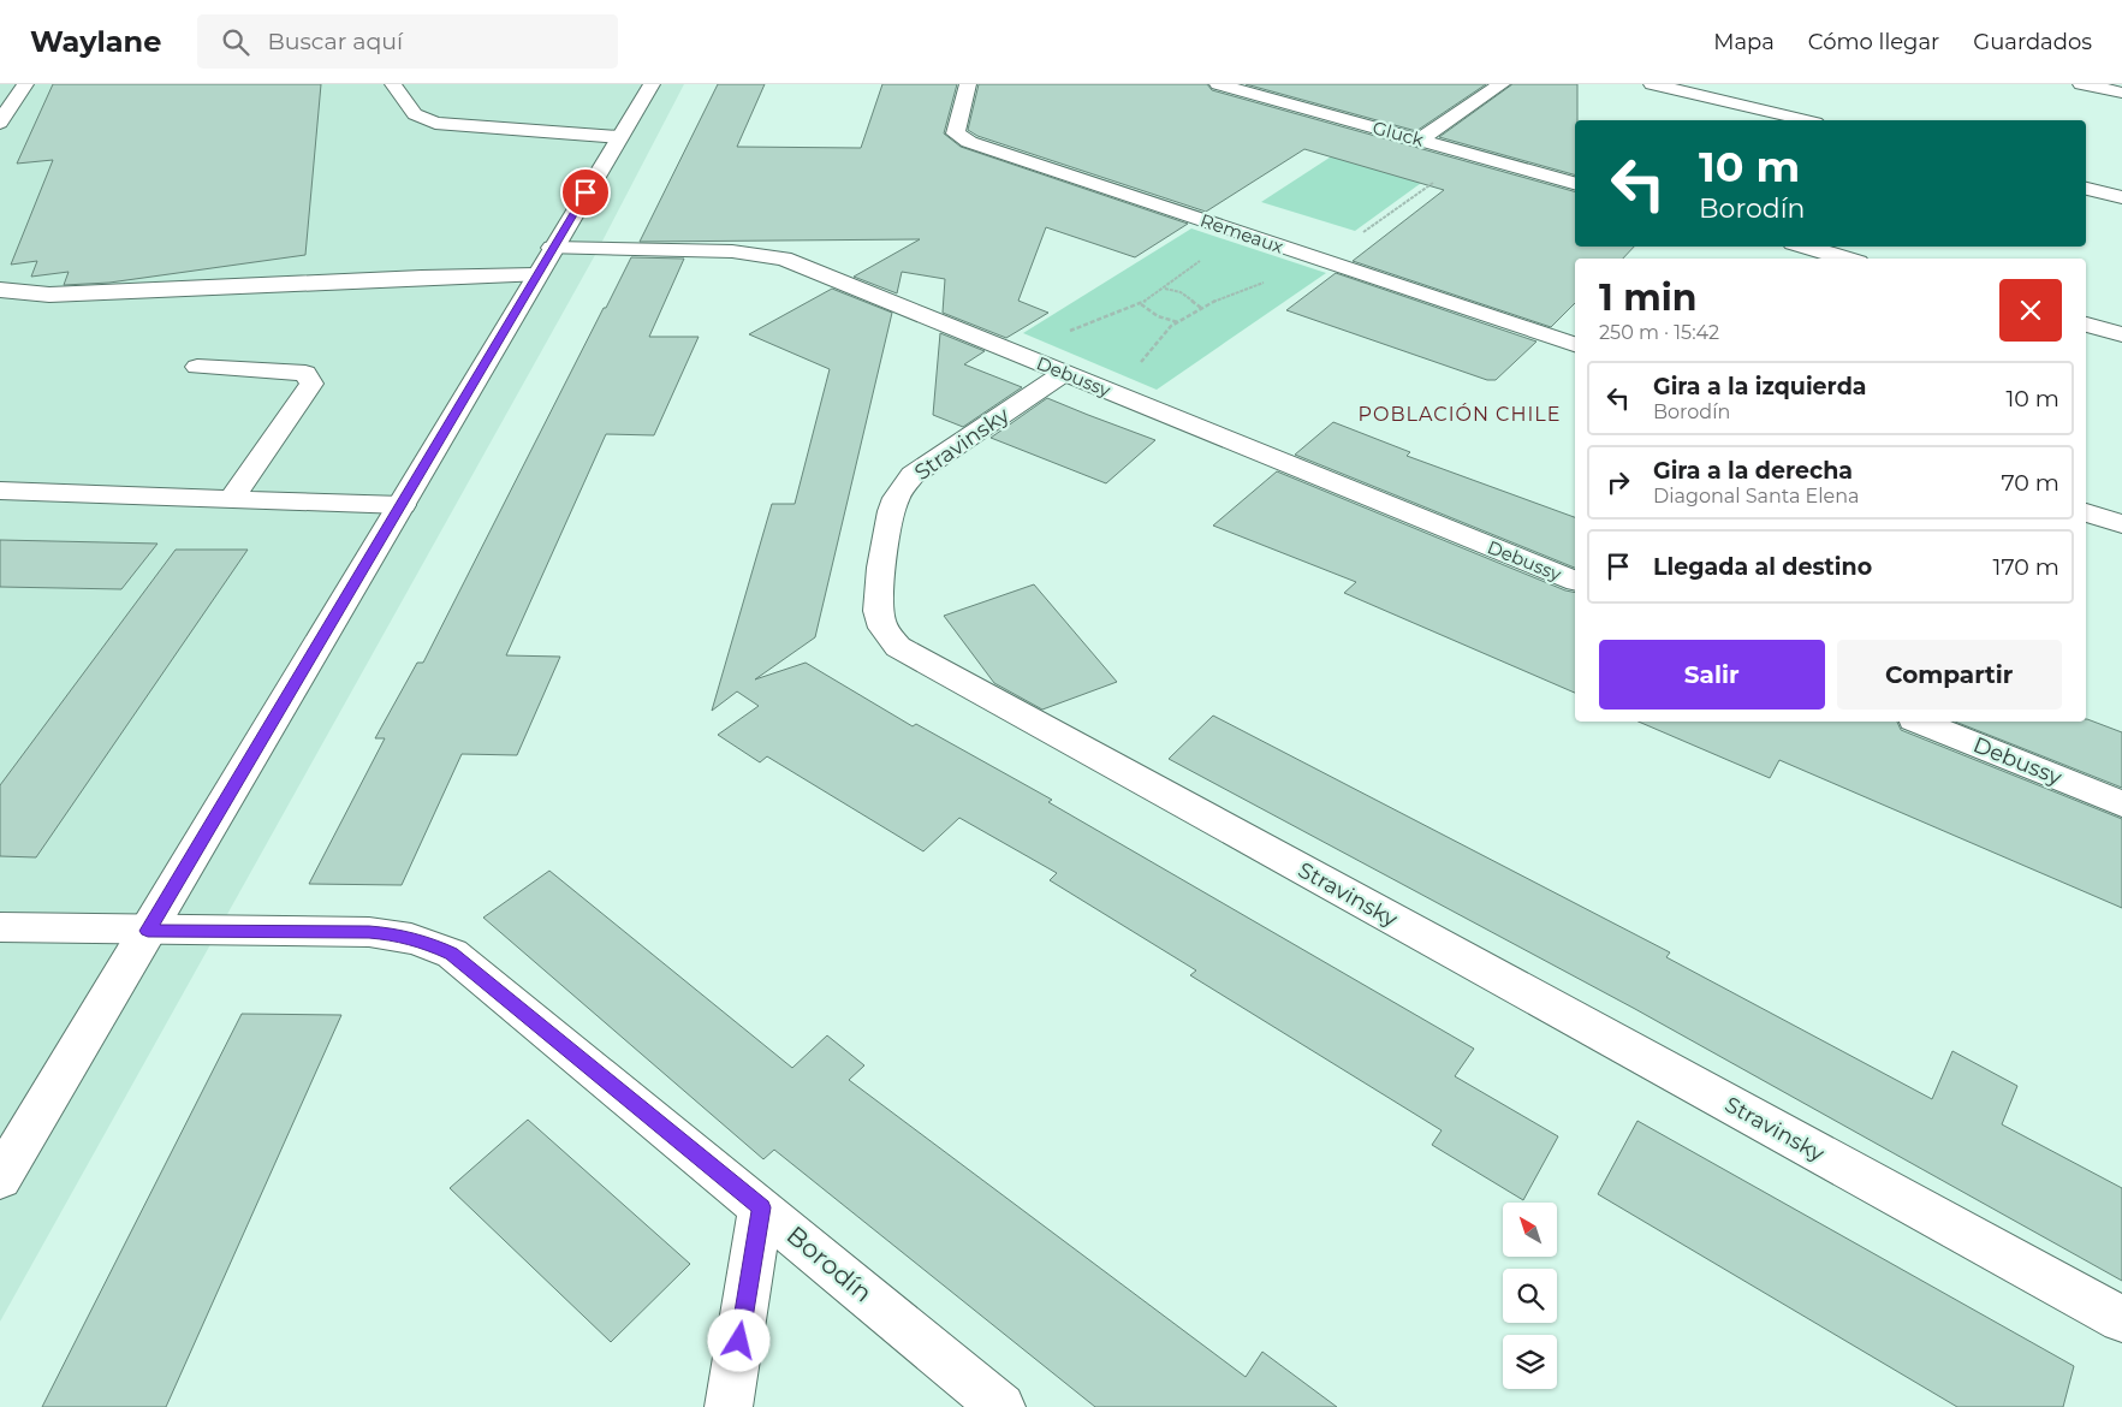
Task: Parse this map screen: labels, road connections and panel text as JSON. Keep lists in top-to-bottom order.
{
  "streets": {
    "street": [
      "Gluck",
      "Remeaux",
      "Debussy",
      "Stravinsky",
      "Borodín"
    ]
  },
  "crossings": [
    ["Debussy", "Stravinsky"]
  ],
  "districts": ["POBLACIÓN CHILE"],
  "north": "top left",
  "page": {
    "header": "Waylane",
    "search": "Buscar aquí",
    "nav": ["Mapa", "Cómo llegar", "Guardados"],
    "turn": ["10 m", "Borodín"],
    "heading": ["1 min", "250 m · 15:42"],
    "list": [
      {
        "name": "Gira a la izquierda",
        "note": "Borodín",
        "value": "10 m"
      },
      {
        "name": "Gira a la derecha",
        "note": "Diagonal Santa Elena",
        "value": "70 m"
      },
      {
        "name": "Llegada al destino",
        "value": "170 m"
      }
    ],
    "buttons": ["Salir", "Compartir"]
  }
}
